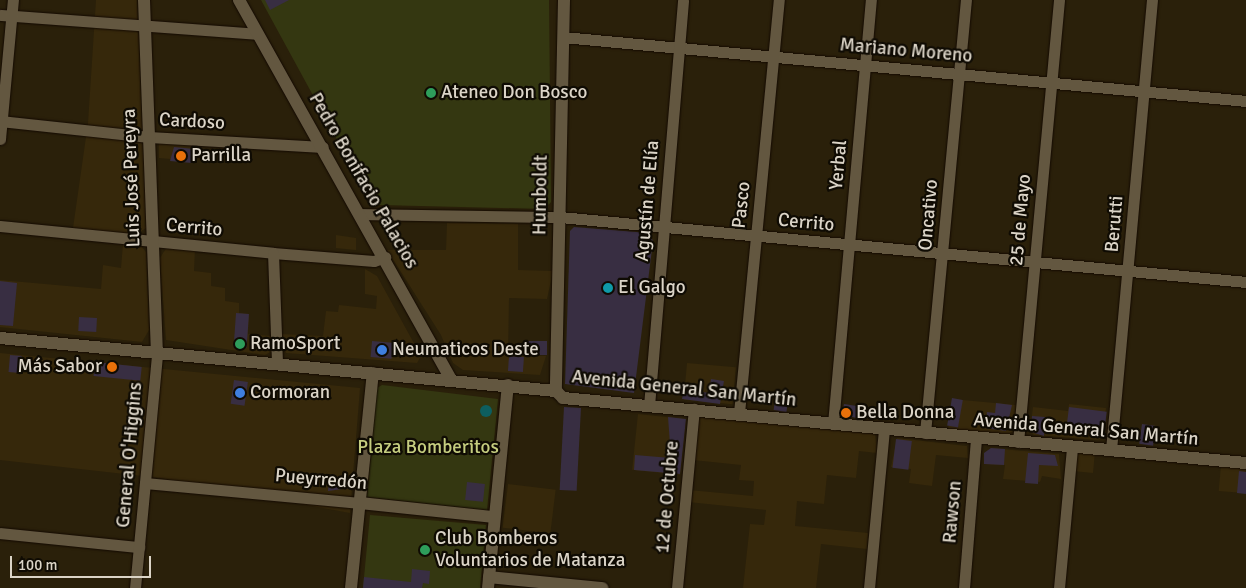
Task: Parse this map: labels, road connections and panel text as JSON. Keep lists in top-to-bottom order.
{
  "streets": {
    "street": [
      "Mariano Moreno",
      "Cardoso",
      "Yerbal",
      "Luis José Pereyra",
      "Pedro Bonifacio Palacios",
      "Humboldt",
      "Agustín de Elía",
      "Pasco",
      "Oncativo",
      "25 de Mayo",
      "Cerrito",
      "Berutti",
      "Avenida General San Martín",
      "General O'Higgins",
      "Pueyrredón",
      "12 de Octubre",
      "Rawson"
    ]
  },
  "crossings": [
    ["Mariano Moreno", "Yerbal"],
    ["Mariano Moreno", "Humboldt"],
    ["Mariano Moreno", "Agustín de Elía"],
    ["Mariano Moreno", "Pasco"],
    ["Mariano Moreno", "Oncativo"],
    ["Mariano Moreno", "25 de Mayo"],
    ["Mariano Moreno", "Berutti"],
    ["Cardoso", "Luis José Pereyra"],
    ["Cardoso", "Pedro Bonifacio Palacios"],
    ["Yerbal", "Cerrito"],
    ["Yerbal", "Avenida General San Martín"],
    ["Luis José Pereyra", "Cerrito"],
    ["Luis José Pereyra", "Avenida General San Martín"],
    ["Luis José Pereyra", "General O'Higgins"],
    ["Pedro Bonifacio Palacios", "Cerrito"],
    ["Pedro Bonifacio Palacios", "Avenida General San Martín"],
    ["Humboldt", "Cerrito"],
    ["Humboldt", "Avenida General San Martín"],
    ["Agustín de Elía", "Cerrito"],
    ["Agustín de Elía", "Avenida General San Martín"],
    ["Pasco", "Cerrito"],
    ["Pasco", "Avenida General San Martín"],
    ["Oncativo", "Cerrito"],
    ["Oncativo", "Avenida General San Martín"],
    ["25 de Mayo", "Cerrito"],
    ["25 de Mayo", "Avenida General San Martín"],
    ["Cerrito", "Berutti"],
    ["Berutti", "Avenida General San Martín"],
    ["Avenida General San Martín", "General O'Higgins"],
    ["Avenida General San Martín", "12 de Octubre"],
    ["Avenida General San Martín", "Rawson"],
    ["General O'Higgins", "Pueyrredón"]
  ],
  "parks": ["Plaza Bomberitos"],
  "places": [
    "Ateneo Don Bosco",
    "Parrilla",
    "El Galgo",
    "RamoSport",
    "Neumaticos Deste",
    "Más Sabor",
    "Cormoran",
    "Bella Donna",
    "Club Bomberos Voluntarios de Matanza"
  ],
  "scale_bar": "100 m"
}
